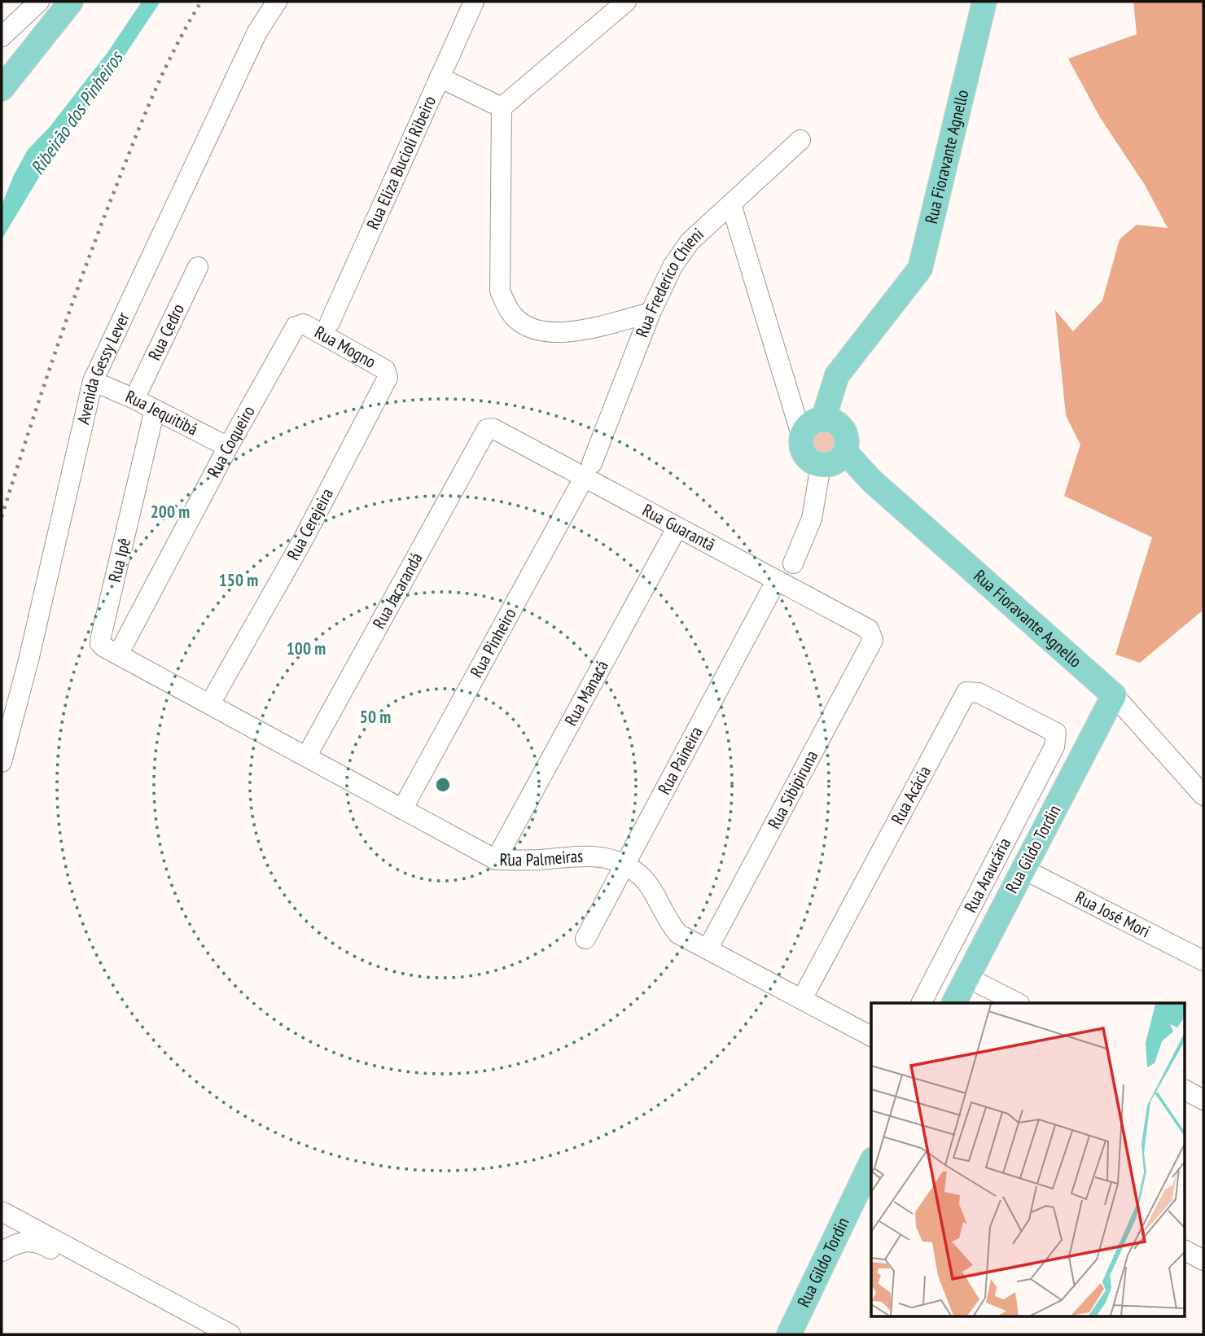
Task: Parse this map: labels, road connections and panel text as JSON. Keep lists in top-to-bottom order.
{
  "streets": {
    "main road": ["Rua Fioravante Agnello", "Rua Gildo Tordin"],
    "street": [
      "Rua Eliza Bucioli Ribeiro",
      "Rua Frederico Chieni",
      "Rua Cedro",
      "Rua Mogno",
      "Avenida Gessy Lever",
      "Rua Jequitibá",
      "Rua Coqueiro",
      "Rua Cerejeira",
      "Rua Guarantã",
      "Rua Ipê",
      "Rua Jacarandá",
      "Rua Pinheiro",
      "Rua Manacá",
      "Rua Paineira",
      "Rua Sibipiruna",
      "Rua Acácia",
      "Rua Palmeiras",
      "Rua Araucária",
      "Rua José Mori"
    ]
  },
  "crossings": [
    ["Rua Fioravante Agnello", "Rua Gildo Tordin"],
    ["Rua Frederico Chieni", "Rua Guarantã"],
    ["Rua Frederico Chieni", "Rua Pinheiro"],
    ["Rua Cedro", "Rua Jequitibá"],
    ["Rua Mogno", "Rua Coqueiro"],
    ["Rua Mogno", "Rua Cerejeira"],
    ["Avenida Gessy Lever", "Rua Jequitibá"],
    ["Rua Jequitibá", "Rua Coqueiro"],
    ["Rua Jequitibá", "Rua Ipê"],
    ["Rua Coqueiro", "Rua Palmeiras"],
    ["Rua Cerejeira", "Rua Palmeiras"],
    ["Rua Guarantã", "Rua Jacarandá"],
    ["Rua Guarantã", "Rua Pinheiro"],
    ["Rua Guarantã", "Rua Manacá"],
    ["Rua Guarantã", "Rua Paineira"],
    ["Rua Guarantã", "Rua Sibipiruna"],
    ["Rua Ipê", "Rua Palmeiras"],
    ["Rua Jacarandá", "Rua Palmeiras"],
    ["Rua Pinheiro", "Rua Palmeiras"],
    ["Rua Manacá", "Rua Palmeiras"],
    ["Rua Paineira", "Rua Palmeiras"],
    ["Rua Sibipiruna", "Rua Palmeiras"],
    ["Rua Acácia", "Rua Palmeiras"],
    ["Rua Acácia", "Rua Araucária"],
    ["Rua Gildo Tordin", "Rua José Mori"]
  ],
  "water": ["Ribeirão dos Pinheiros"],
  "rings": [
    "200 m",
    "150 m",
    "100 m",
    "50 m"
  ]
}
